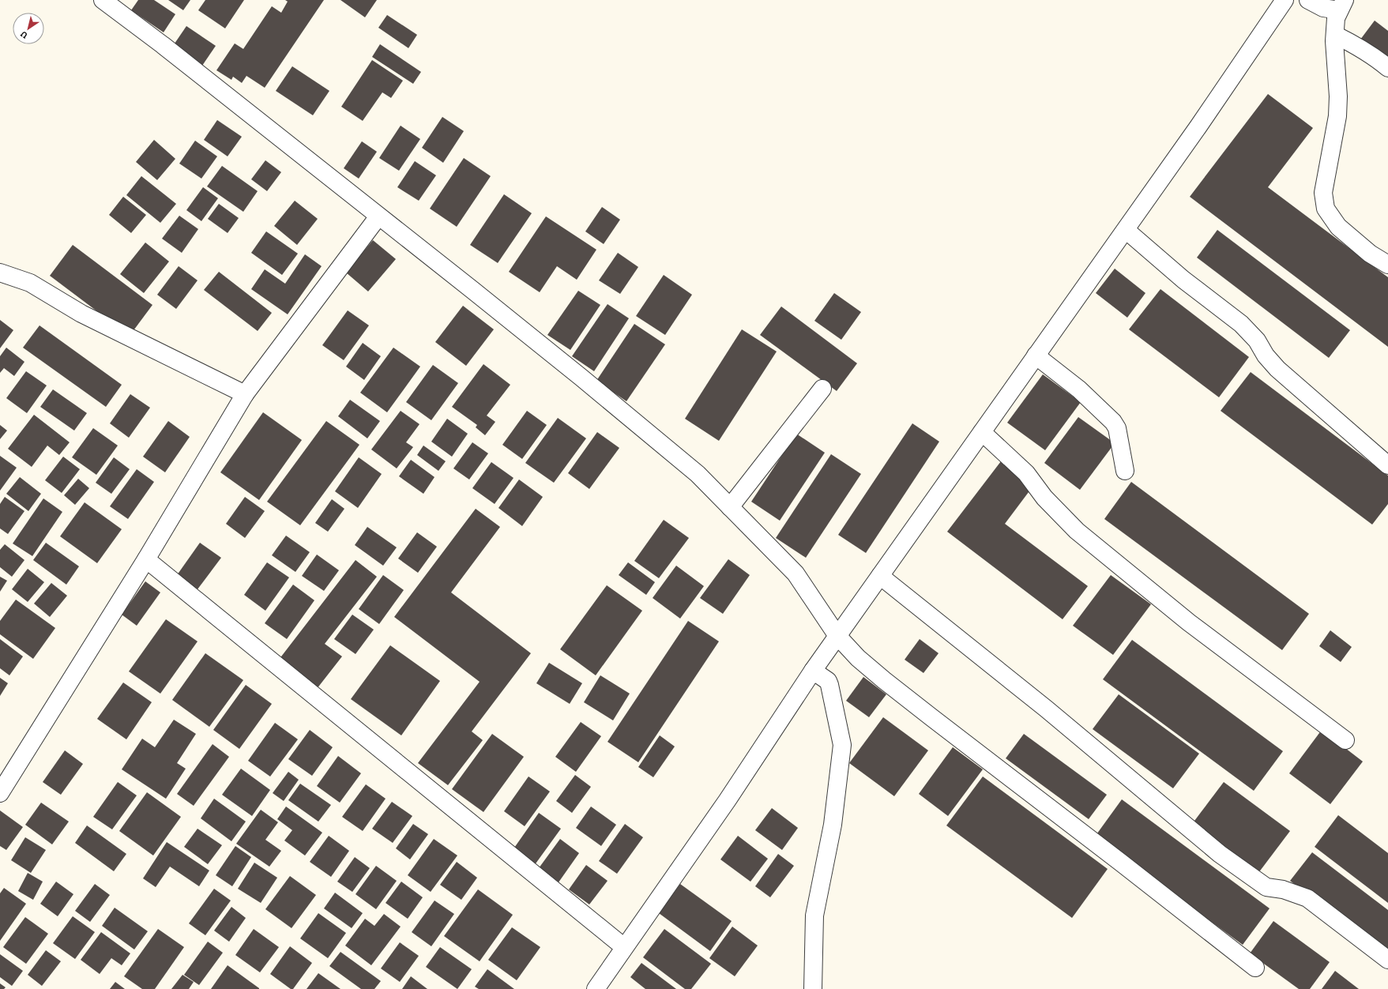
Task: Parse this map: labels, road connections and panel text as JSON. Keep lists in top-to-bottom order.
{
  "north": "bottom left"
}
